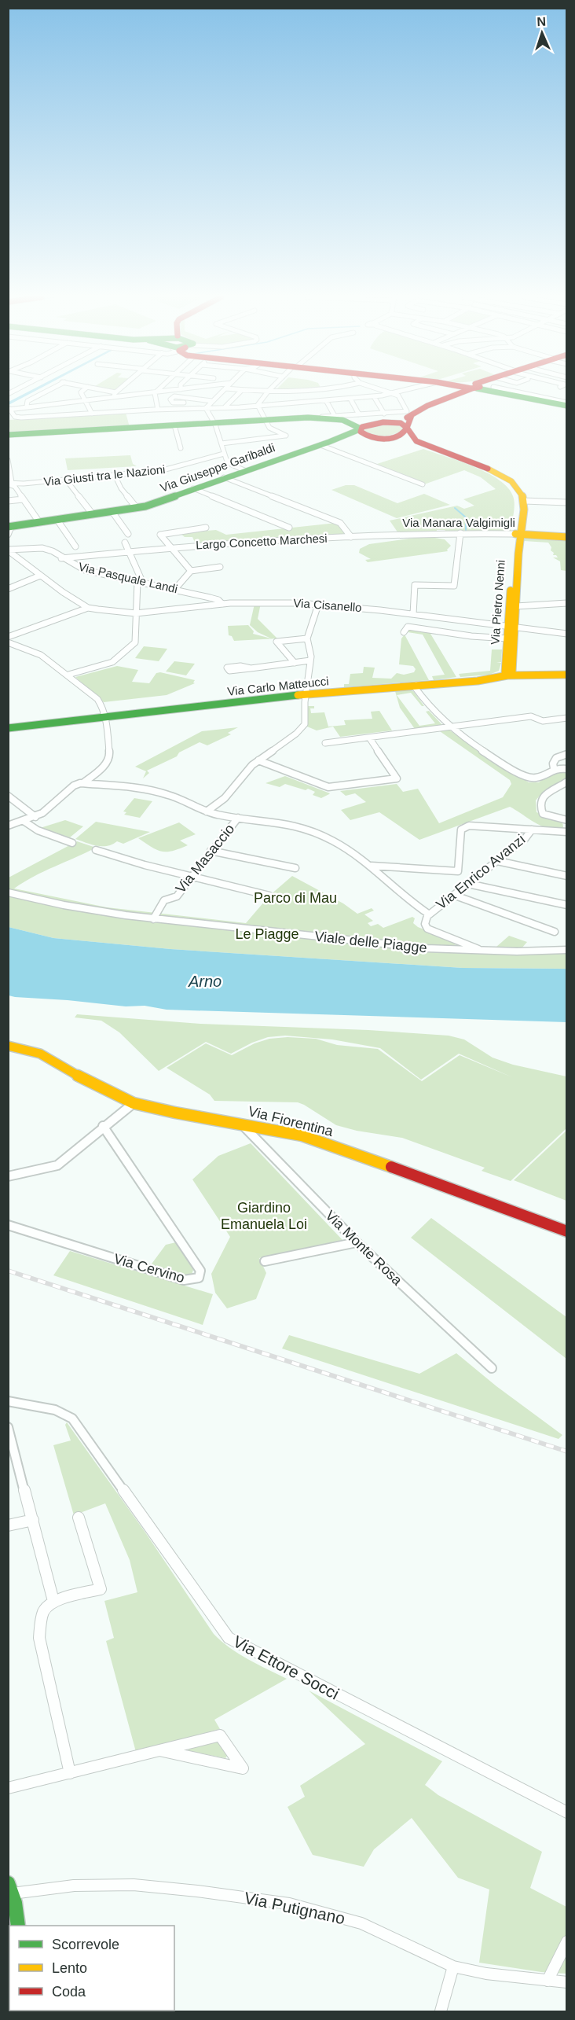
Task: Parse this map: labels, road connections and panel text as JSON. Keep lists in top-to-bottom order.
{
  "streets": {
    "main road": [
      "Via Giuseppe Garibaldi",
      "Via Manara Valgimigli",
      "Via Pietro Nenni",
      "Via Carlo Matteucci",
      "Via Fiorentina"
    ],
    "street": [
      "Via Giusti tra le Nazioni",
      "Largo Concetto Marchesi",
      "Via Pasquale Landi",
      "Via Cisanello",
      "Via Masaccio",
      "Via Enrico Avanzi",
      "Viale delle Piagge",
      "Via Monte Rosa",
      "Via Cervino",
      "Via Ettore Socci",
      "Via Putignano"
    ]
  },
  "crossings": [
    ["Via Manara Valgimigli", "Largo Concetto Marchesi"],
    ["Via Manara Valgimigli", "Via Pietro Nenni"],
    ["Largo Concetto Marchesi", "Via Pasquale Landi"],
    ["Via Pasquale Landi", "Via Cisanello"],
    ["Via Pietro Nenni", "Via Cisanello"],
    ["Via Pietro Nenni", "Via Carlo Matteucci"],
    ["Via Masaccio", "Viale delle Piagge"],
    ["Via Fiorentina", "Via Monte Rosa"]
  ],
  "water": ["Arno"],
  "parks": ["Parco di Mau", "Le Piagge", "Giardino Emanuela Loi"],
  "legend": ["Scorrevole", "Lento", "Coda"],
  "north": "top"
}
